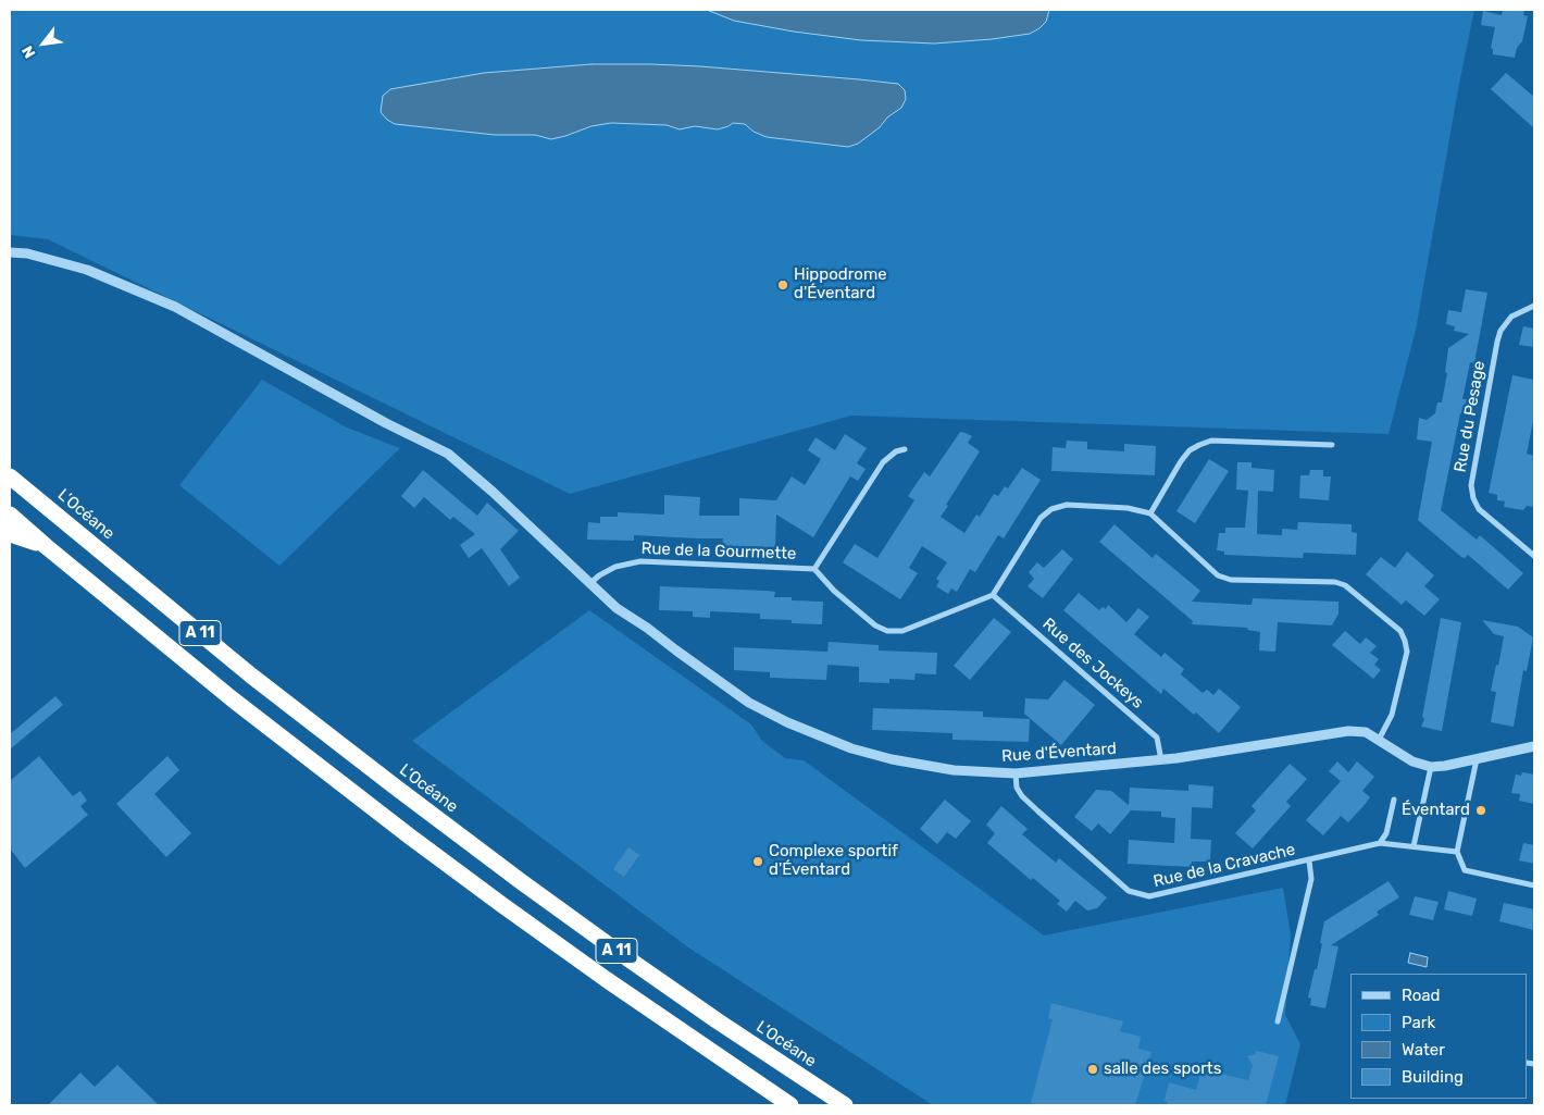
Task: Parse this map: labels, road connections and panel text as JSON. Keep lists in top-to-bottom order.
{
  "streets": {
    "highway": ["L’Océane", "A 11"],
    "street": [
      "Rue du Pesage",
      "Rue de la Gourmette",
      "Rue des Jockeys",
      "Rue d'Éventard",
      "Rue de la Cravache"
    ]
  },
  "crossings": [
    ["Rue de la Gourmette", "Rue des Jockeys"],
    ["Rue de la Gourmette", "Rue d'Éventard"],
    ["Rue des Jockeys", "Rue d'Éventard"],
    ["Rue d'Éventard", "Rue de la Cravache"]
  ],
  "places": [
    "Hippodrome d'Éventard",
    "Éventard",
    "Complexe sportif d'Éventard",
    "salle des sports"
  ],
  "legend": [
    "Road",
    "Park",
    "Water",
    "Building"
  ],
  "north": "bottom left"
}
